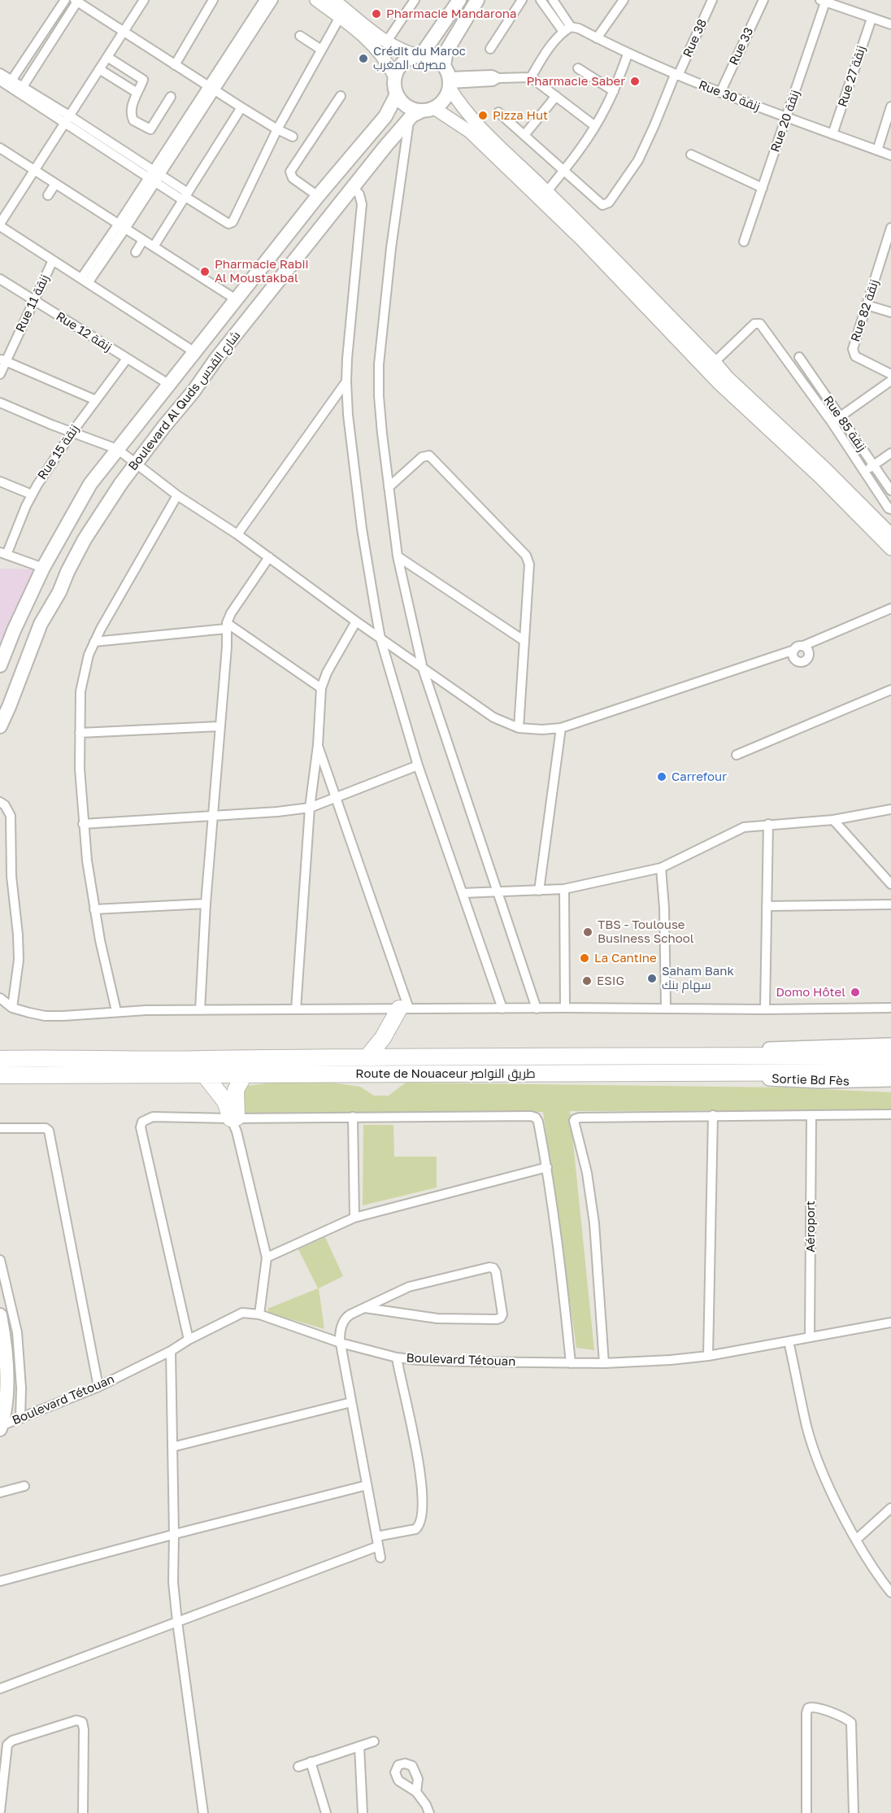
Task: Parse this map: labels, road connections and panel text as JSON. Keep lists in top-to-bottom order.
{
  "streets": {
    "highway": ["Route de Nouaceur طريق النواصر"],
    "main road": ["Boulevard Al Quds شارع القدس", "Sortie Bd Fès"],
    "street": [
      "Rue 38",
      "Rue 33",
      "Rue 27 زنقة",
      "Rue 30 زنقة",
      "Rue 20 زنقة",
      "Rue 11 زنقة",
      "Rue 82 زنقة",
      "Rue 12 زنقة",
      "Rue 85 زنقة",
      "Rue 15 زنقة",
      "Aéroport",
      "Boulevard Tétouan"
    ]
  },
  "crossings": [
    ["Rue 38", "Rue 30 زنقة"],
    ["Rue 33", "Rue 30 زنقة"],
    ["Rue 27 زنقة", "Rue 30 زنقة"],
    ["Rue 30 زنقة", "Rue 20 زنقة"],
    ["Rue 11 زنقة", "Rue 12 زنقة"],
    ["Rue 12 زنقة", "Boulevard Al Quds شارع القدس"],
    ["Rue 12 زنقة", "Rue 15 زنقة"],
    ["Route de Nouaceur طريق النواصر", "Sortie Bd Fès"],
    ["Aéroport", "Boulevard Tétouan"]
  ],
  "places": [
    "Pharmacie Mandarona",
    "Crédit du Maroc مصرف المغرب",
    "Pharmacie Saber",
    "Pizza Hut",
    "Pharmacie Rabii Al Moustakbal",
    "Carrefour",
    "TBS - Toulouse Business School",
    "La Cantine",
    "Saham Bank سهام بنك",
    "ESIG",
    "Domo Hôtel"
  ]
}
